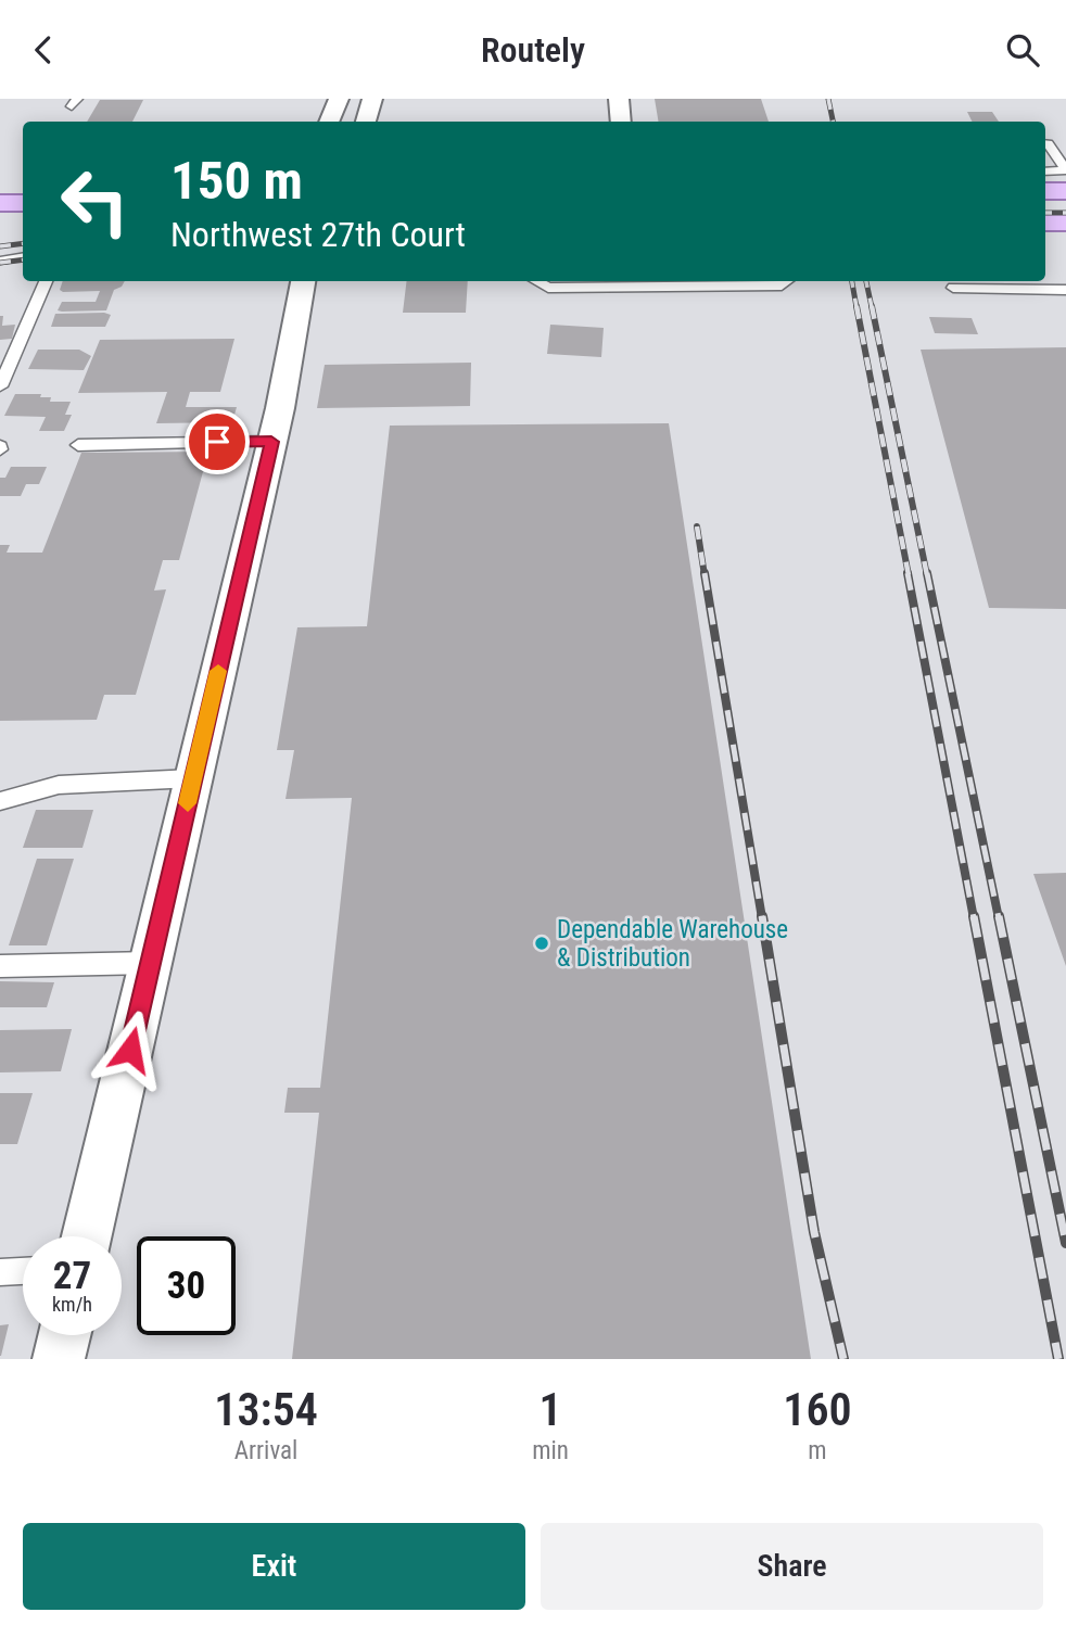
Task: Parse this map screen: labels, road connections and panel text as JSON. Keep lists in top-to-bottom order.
{
  "places": ["Dependable Warehouse & Distribution"],
  "page": {
    "header": "Routely",
    "turn": ["150 m", "Northwest 27th Court"],
    "speed": "27 km/h",
    "limit": "30",
    "eta": [
      "13:54",
      "Arrival",
      "1",
      "min",
      "160",
      "m"
    ],
    "buttons": ["Exit", "Share"]
  }
}
